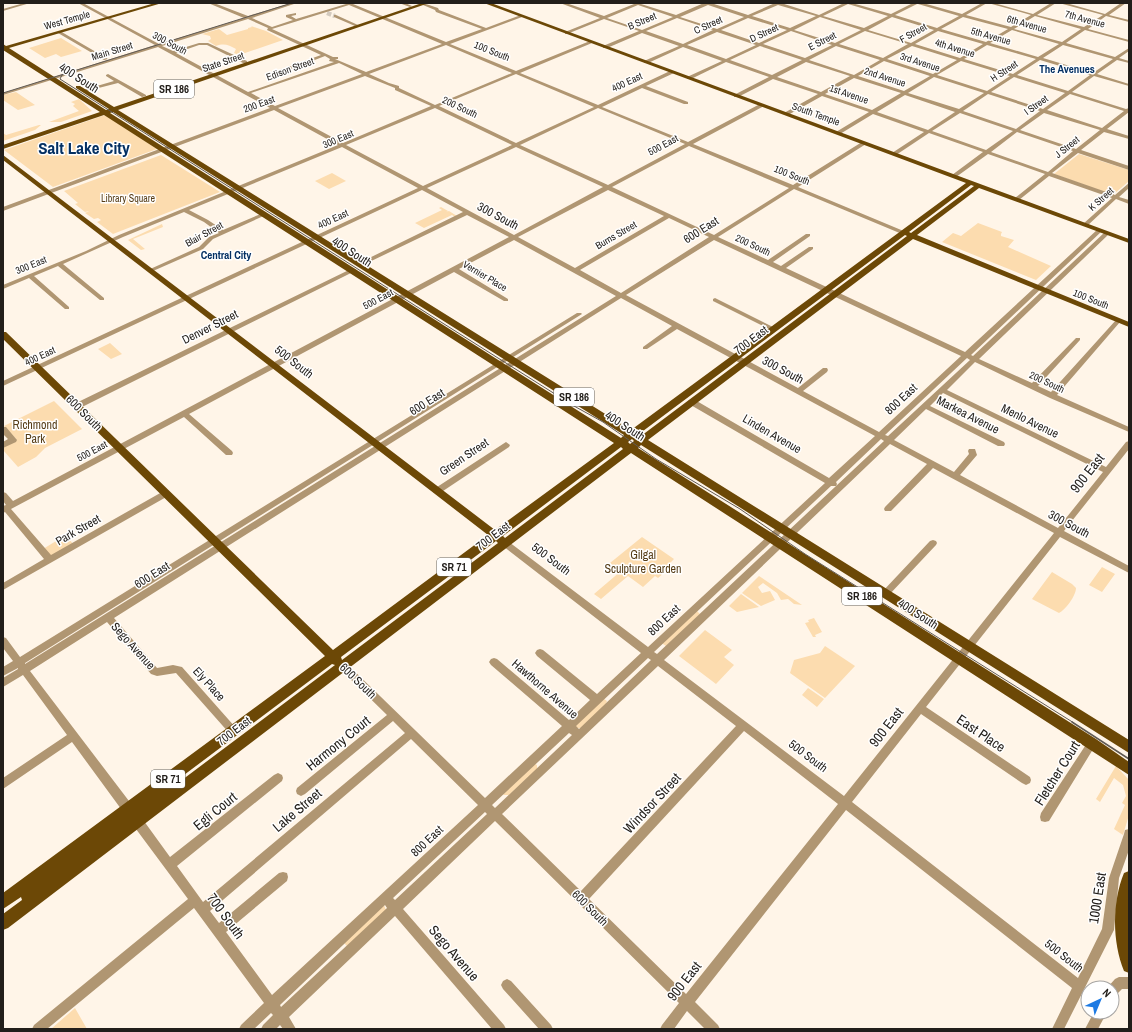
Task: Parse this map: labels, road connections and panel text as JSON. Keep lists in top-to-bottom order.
{
  "streets": {
    "main road": [
      "West Temple",
      "100 South",
      "State Street",
      "400 South",
      "SR 186",
      "South Temple",
      "700 East",
      "500 South",
      "600 South",
      "SR 71"
    ],
    "street": [
      "7th Avenue",
      "B Street",
      "6th Avenue",
      "C Street",
      "D Street",
      "F Street",
      "5th Avenue",
      "E Street",
      "300 South",
      "4th Avenue",
      "Main Street",
      "3rd Avenue",
      "Edison Street",
      "H Street",
      "2nd Avenue",
      "400 East",
      "1st Avenue",
      "200 East",
      "I Street",
      "200 South",
      "300 East",
      "500 East",
      "J Street",
      "K Street",
      "600 East",
      "Blair Street",
      "Burns Street",
      "Vernier Place",
      "Denver Street",
      "800 East",
      "Markea Avenue",
      "Menlo Avenue",
      "Linden Avenue",
      "Green Street",
      "900 East",
      "Park Street",
      "Sego Avenue",
      "Ely Place",
      "Hawthorne Avenue",
      "East Place",
      "Harmony Court",
      "Fletcher Court",
      "Windsor Street",
      "Lake Street",
      "Egli Court",
      "1000 East",
      "700 South"
    ]
  },
  "crossings": [
    ["7th Avenue", "H Street"],
    ["West Temple", "300 South"],
    ["West Temple", "400 South"],
    ["B Street", "3rd Avenue"],
    ["B Street", "2nd Avenue"],
    ["B Street", "1st Avenue"],
    ["B Street", "South Temple"],
    ["6th Avenue", "F Street"],
    ["6th Avenue", "H Street"],
    ["6th Avenue", "I Street"],
    ["C Street", "4th Avenue"],
    ["C Street", "3rd Avenue"],
    ["C Street", "2nd Avenue"],
    ["C Street", "1st Avenue"],
    ["C Street", "South Temple"],
    ["D Street", "5th Avenue"],
    ["D Street", "4th Avenue"],
    ["D Street", "3rd Avenue"],
    ["D Street", "2nd Avenue"],
    ["D Street", "1st Avenue"],
    ["D Street", "South Temple"],
    ["F Street", "5th Avenue"],
    ["F Street", "4th Avenue"],
    ["F Street", "3rd Avenue"],
    ["F Street", "2nd Avenue"],
    ["F Street", "1st Avenue"],
    ["F Street", "South Temple"],
    ["5th Avenue", "E Street"],
    ["5th Avenue", "H Street"],
    ["5th Avenue", "I Street"],
    ["E Street", "4th Avenue"],
    ["E Street", "3rd Avenue"],
    ["E Street", "2nd Avenue"],
    ["E Street", "1st Avenue"],
    ["E Street", "South Temple"],
    ["300 South", "Main Street"],
    ["300 South", "State Street"],
    ["300 South", "Edison Street"],
    ["300 South", "400 East"],
    ["300 South", "200 East"],
    ["300 South", "300 East"],
    ["300 South", "500 East"],
    ["300 South", "600 East"],
    ["300 South", "Burns Street"],
    ["300 South", "700 East"],
    ["300 South", "800 East"],
    ["300 South", "900 East"],
    ["4th Avenue", "H Street"],
    ["4th Avenue", "I Street"],
    ["4th Avenue", "J Street"],
    ["Main Street", "400 South"],
    ["Main Street", "200 South"],
    ["100 South", "State Street"],
    ["100 South", "400 East"],
    ["100 South", "200 East"],
    ["100 South", "300 East"],
    ["100 South", "500 East"],
    ["100 South", "600 East"],
    ["100 South", "700 East"],
    ["100 South", "800 East"],
    ["State Street", "400 South"],
    ["State Street", "200 South"],
    ["3rd Avenue", "H Street"],
    ["3rd Avenue", "I Street"],
    ["3rd Avenue", "J Street"],
    ["Edison Street", "200 South"],
    ["H Street", "2nd Avenue"],
    ["H Street", "1st Avenue"],
    ["H Street", "South Temple"],
    ["2nd Avenue", "I Street"],
    ["2nd Avenue", "J Street"],
    ["400 South", "400 East"],
    ["400 South", "200 East"],
    ["400 South", "300 East"],
    ["400 South", "500 East"],
    ["400 South", "600 East"],
    ["400 South", "Blair Street"],
    ["400 South", "Denver Street"],
    ["400 South", "700 East"],
    ["400 South", "800 East"],
    ["400 South", "900 East"],
    ["400 South", "Fletcher Court"],
    ["400 East", "200 South"],
    ["400 East", "South Temple"],
    ["400 East", "500 South"],
    ["400 East", "600 South"],
    ["1st Avenue", "I Street"],
    ["1st Avenue", "J Street"],
    ["1st Avenue", "K Street"],
    ["200 East", "200 South"],
    ["200 East", "South Temple"],
    ["200 East", "500 South"],
    ["I Street", "South Temple"],
    ["200 South", "300 East"],
    ["200 South", "500 East"],
    ["200 South", "600 East"],
    ["200 South", "Burns Street"],
    ["200 South", "700 East"],
    ["200 South", "800 East"],
    ["South Temple", "300 East"],
    ["South Temple", "500 East"],
    ["South Temple", "J Street"],
    ["South Temple", "K Street"],
    ["South Temple", "600 East"],
    ["South Temple", "700 East"],
    ["South Temple", "800 East"],
    ["300 East", "500 South"],
    ["500 East", "Vernier Place"],
    ["500 East", "500 South"],
    ["500 East", "600 South"],
    ["600 East", "500 South"],
    ["600 East", "600 South"],
    ["600 East", "Sego Avenue"],
    ["Blair Street", "500 South"],
    ["Denver Street", "500 South"],
    ["Denver Street", "600 South"],
    ["700 East", "500 South"],
    ["700 East", "600 South"],
    ["700 East", "Linden Avenue"],
    ["700 East", "Ely Place"],
    ["700 East", "700 South"],
    ["500 South", "800 East"],
    ["500 South", "Green Street"],
    ["500 South", "900 East"],
    ["500 South", "Windsor Street"],
    ["500 South", "1000 East"],
    ["800 East", "600 South"],
    ["800 East", "Markea Avenue"],
    ["800 East", "Menlo Avenue"],
    ["800 East", "Linden Avenue"],
    ["800 East", "Sego Avenue"],
    ["800 East", "Hawthorne Avenue"],
    ["800 East", "700 South"],
    ["600 South", "900 East"],
    ["600 South", "Park Street"],
    ["600 South", "Harmony Court"],
    ["600 South", "Windsor Street"],
    ["600 South", "Lake Street"],
    ["Menlo Avenue", "900 East"],
    ["900 East", "East Place"],
    ["Sego Avenue", "Ely Place"],
    ["Lake Street", "700 South"],
    ["Egli Court", "700 South"]
  ],
  "districts": ["The Avenues", "Salt Lake City", "Central City"],
  "parks": ["Library Square", "Richmond Park", "Gilgal Sculpture Garden"],
  "north": "top right"
}
